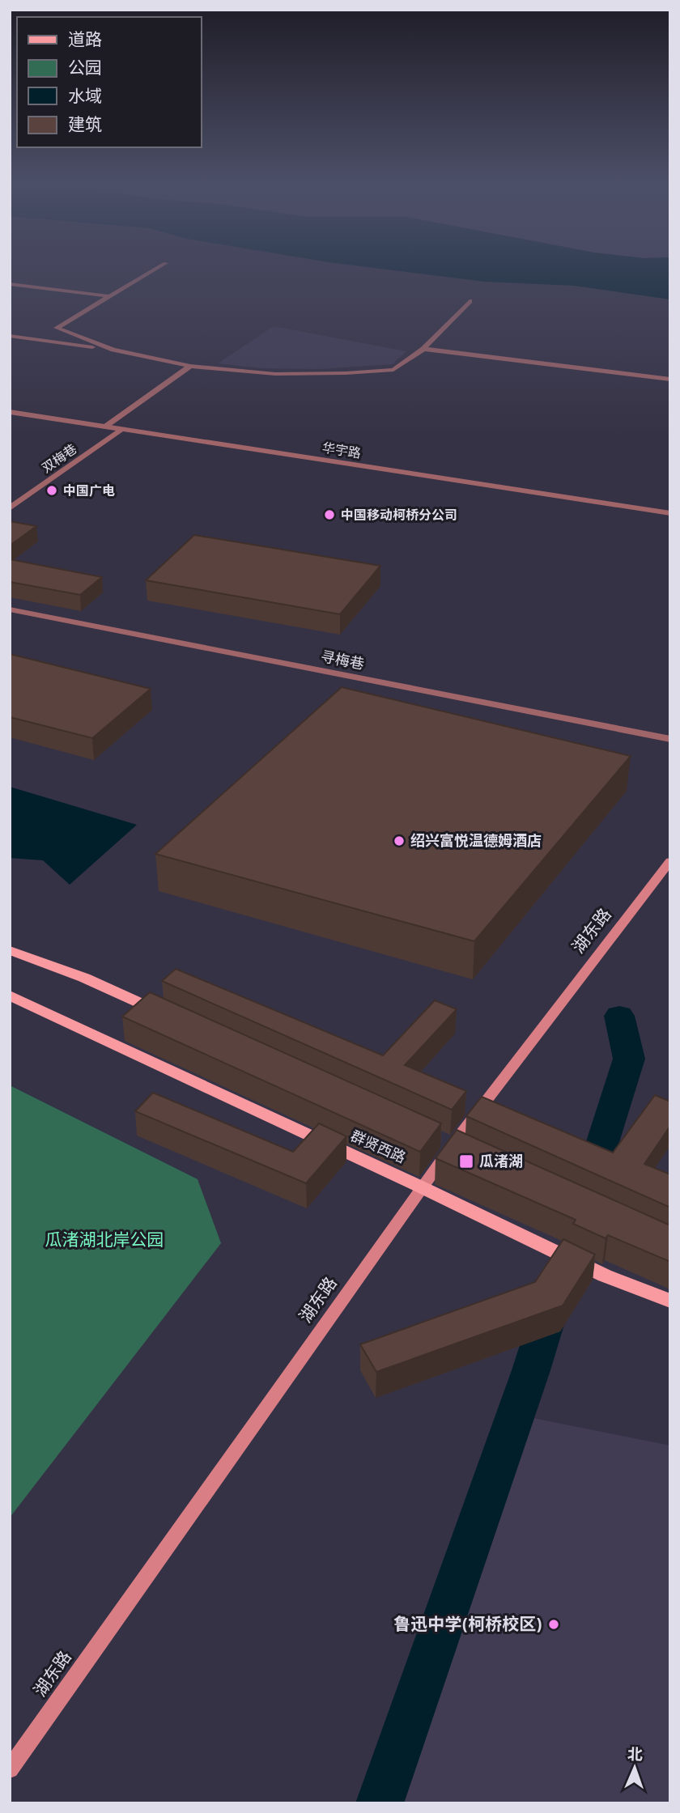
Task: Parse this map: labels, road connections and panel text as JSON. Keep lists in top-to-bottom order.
{
  "streets": {
    "main road": ["群贤西路"],
    "street": [
      "华宇路",
      "双梅巷",
      "寻梅巷",
      "湖东路"
    ]
  },
  "crossings": [
    ["华宇路", "双梅巷"],
    ["湖东路", "群贤西路"]
  ],
  "parks": ["瓜渚湖北岸公园"],
  "places": {
    "other": [
      "中国广电",
      "中国移动柯桥分公司",
      "绍兴富悦温德姆酒店",
      "鲁迅中学(柯桥校区)"
    ],
    "transit": ["瓜渚湖"]
  },
  "legend": [
    "道路",
    "公园",
    "水域",
    "建筑"
  ],
  "north": "top"
}
